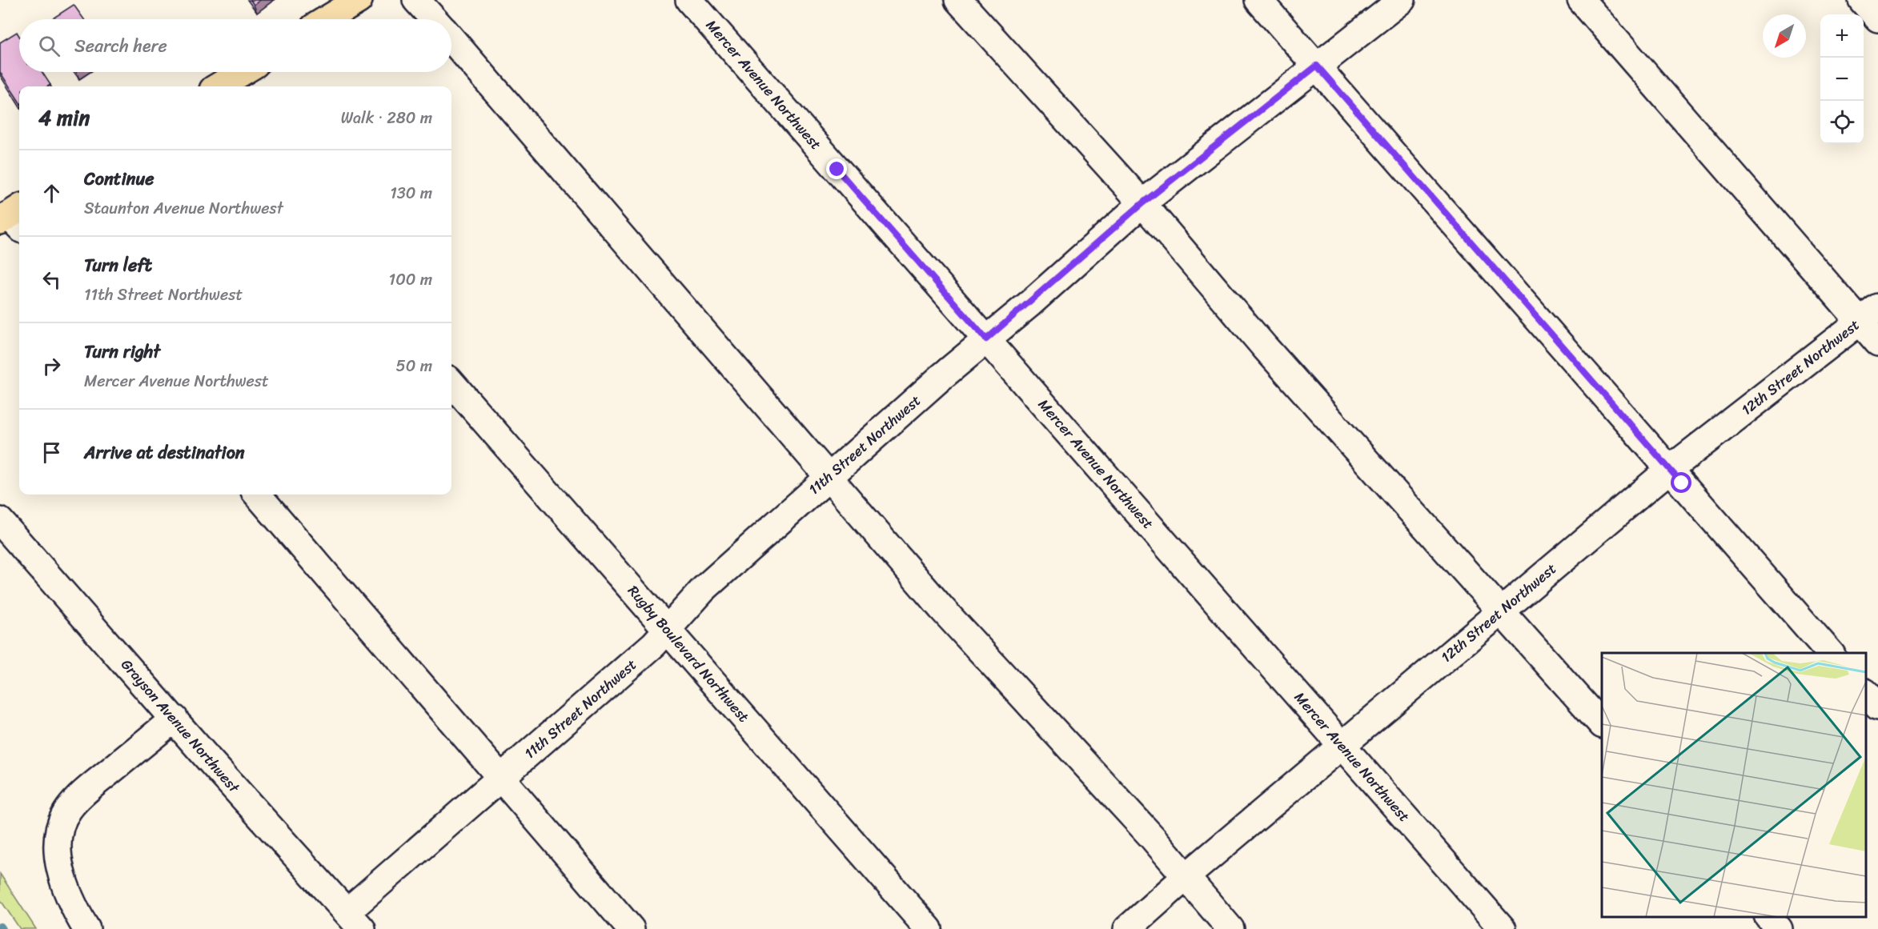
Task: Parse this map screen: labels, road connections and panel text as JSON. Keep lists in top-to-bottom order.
{
  "streets": {
    "street": [
      "Mercer Avenue Northwest",
      "12th Street Northwest",
      "11th Street Northwest",
      "Rugby Boulevard Northwest",
      "Grayson Avenue Northwest"
    ]
  },
  "crossings": [
    ["Mercer Avenue Northwest", "12th Street Northwest"],
    ["Mercer Avenue Northwest", "11th Street Northwest"],
    ["11th Street Northwest", "Rugby Boulevard Northwest"],
    ["11th Street Northwest", "Grayson Avenue Northwest"]
  ],
  "north": "bottom left",
  "page": {
    "map_buttons": ["+", "−"],
    "search": "Search here",
    "heading": ["4 min", "Walk · 280 m"],
    "list": [
      ["Continue", "Staunton Avenue Northwest", "130 m"],
      ["Turn left", "11th Street Northwest", "100 m"],
      ["Turn right", "Mercer Avenue Northwest", "50 m"],
      "Arrive at destination"
    ]
  }
}
